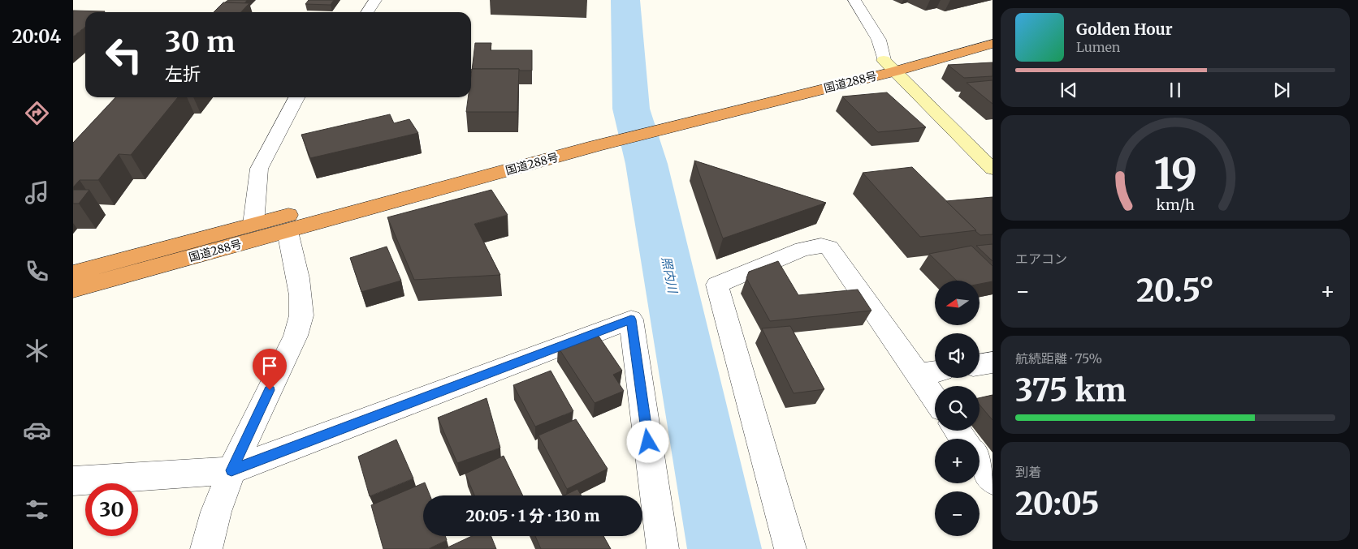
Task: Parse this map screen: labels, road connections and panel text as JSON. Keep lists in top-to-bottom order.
{
  "streets": {
    "highway": ["国道288号"]
  },
  "water": ["照内川"],
  "north": "left",
  "page": {
    "tabs": "20:04",
    "turn": ["30 m", "左折"],
    "song": ["Golden Hour", "Lumen"],
    "tile": [
      "エアコン",
      ["航続距離 · 75%", "375 km"],
      ["到着", "20:05"]
    ],
    "heat": ["−", "20.5°", "+"],
    "map_buttons": ["+", "−"],
    "limit": "30",
    "trip": "20:05 · 1 分 · 130 m",
    "gauge": ["19", "km/h"]
  }
}
